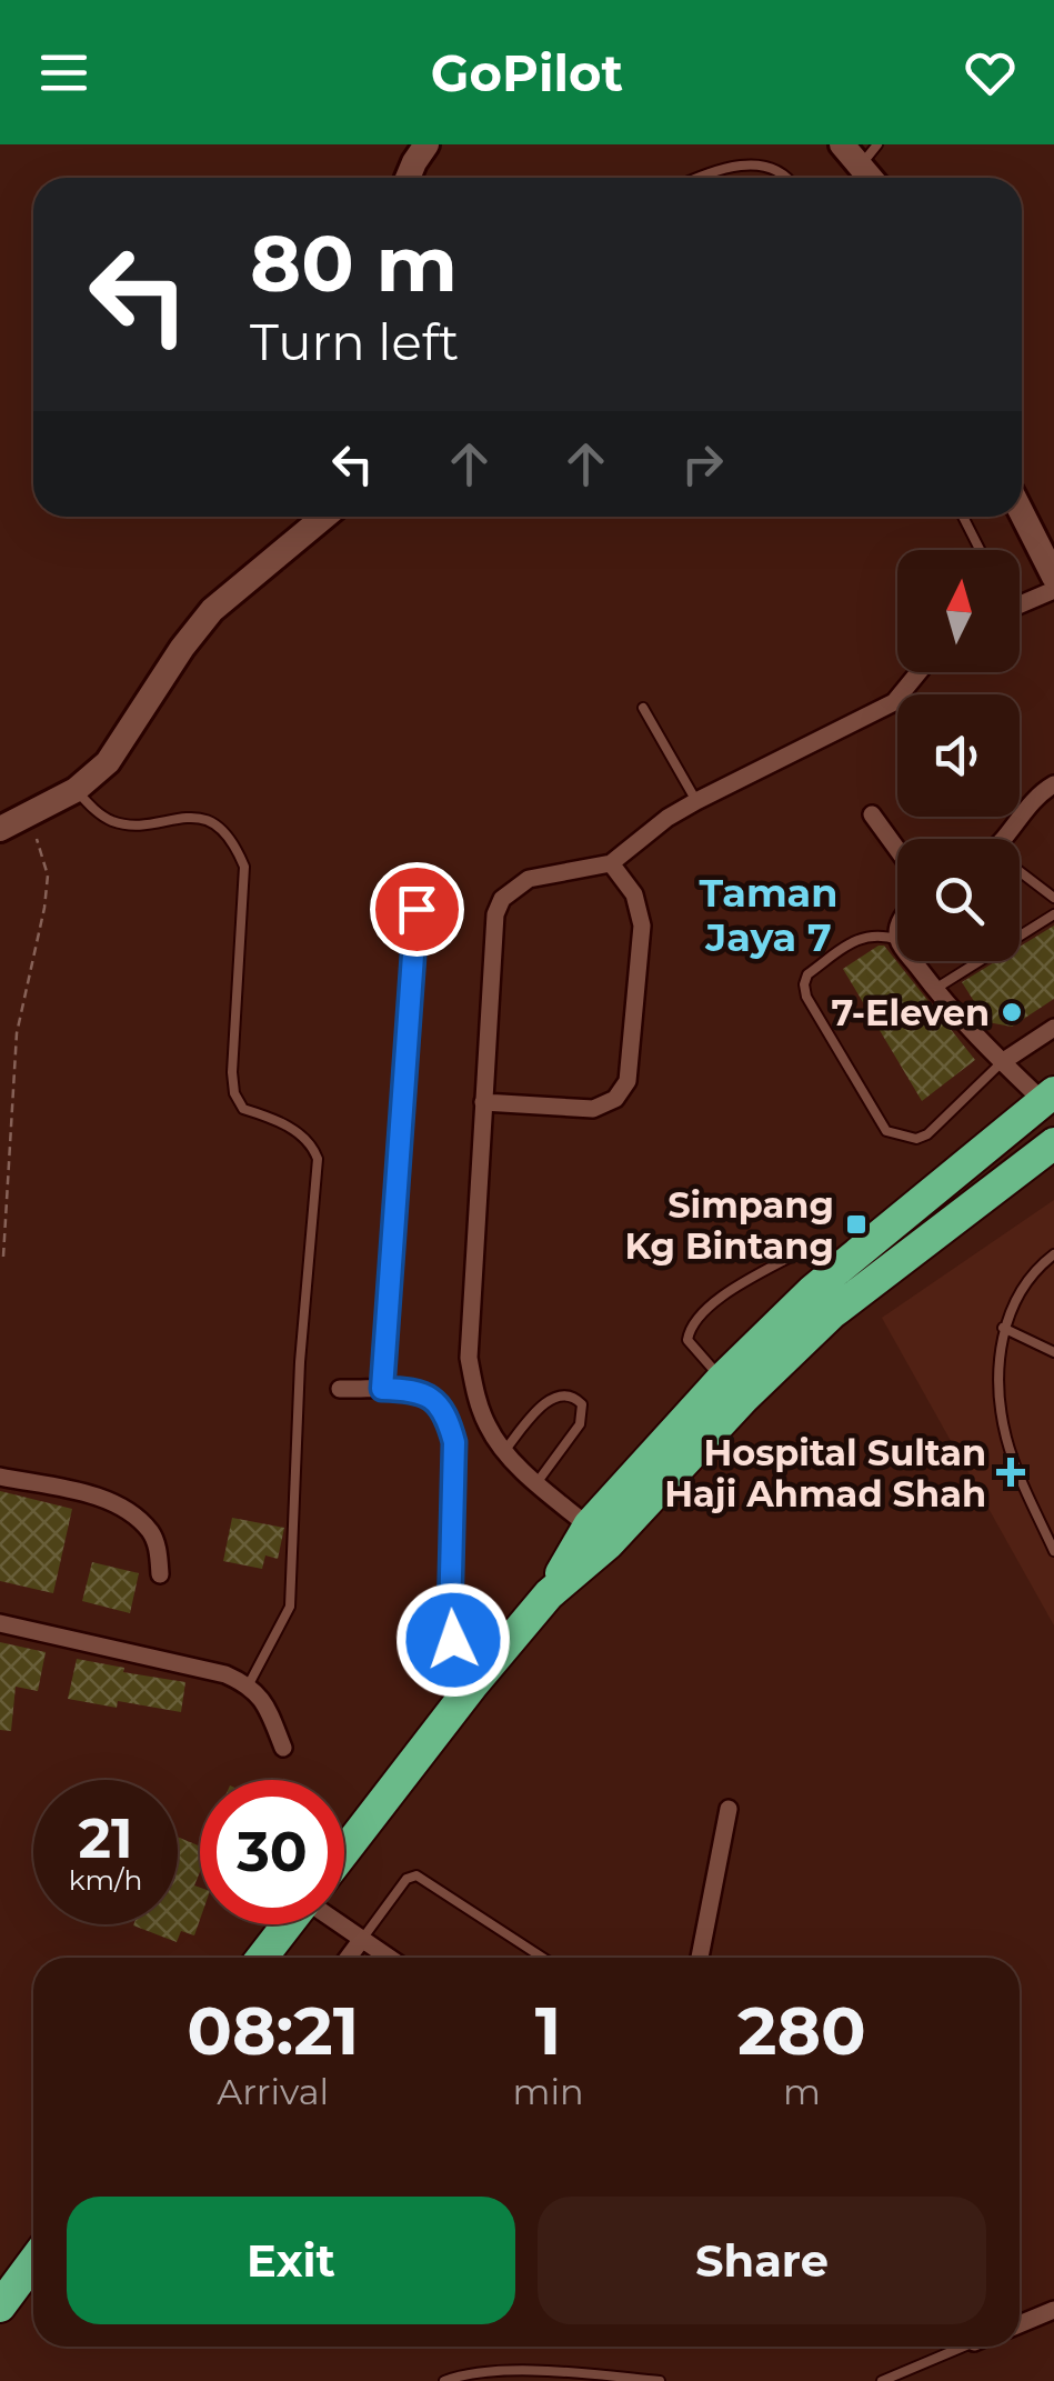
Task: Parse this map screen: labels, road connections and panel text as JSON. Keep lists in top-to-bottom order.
{
  "districts": ["Taman Jaya 7"],
  "places": {
    "other": ["7-Eleven"],
    "transit": ["Simpang Kg Bintang"],
    "health": ["Hospital Sultan Haji Ahmad Shah"]
  },
  "north": "top",
  "page": {
    "header": "GoPilot",
    "turn": ["80 m", "Turn left"],
    "speed": "21 km/h",
    "limit": "30",
    "eta": [
      "08:21",
      "Arrival",
      "1",
      "min",
      "280",
      "m"
    ],
    "buttons": ["Exit", "Share"]
  }
}
